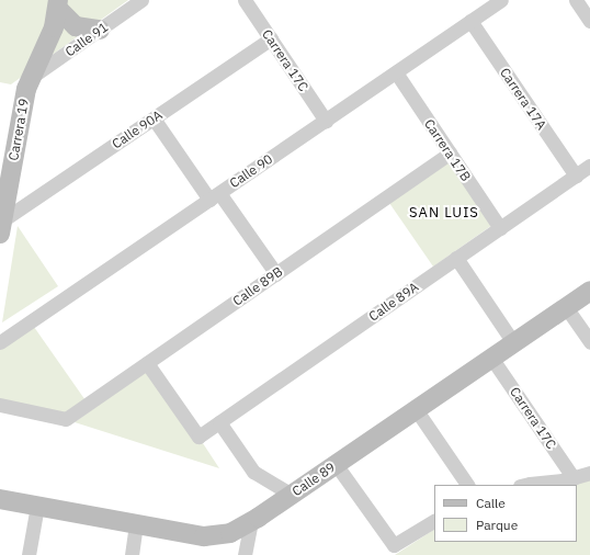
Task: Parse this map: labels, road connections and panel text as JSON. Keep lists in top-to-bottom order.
{
  "streets": {
    "street": [
      "Calle 91",
      "Carrera 17C",
      "Carrera 17A",
      "Carrera 19",
      "Calle 90A",
      "Carrera 17B",
      "Calle 90",
      "Calle 89B",
      "Calle 89A",
      "Calle 89"
    ]
  },
  "crossings": [
    ["Calle 91", "Carrera 19"],
    ["Carrera 17C", "Calle 90A"],
    ["Carrera 17C", "Calle 90"],
    ["Carrera 17C", "Calle 89"],
    ["Carrera 17A", "Calle 90"],
    ["Carrera 17A", "Calle 89A"],
    ["Carrera 19", "Calle 90A"],
    ["Carrera 17B", "Calle 90"],
    ["Carrera 17B", "Calle 89B"],
    ["Carrera 17B", "Calle 89A"],
    ["Calle 89B", "Calle 89A"]
  ],
  "districts": ["SAN LUIS"],
  "legend": ["Calle", "Parque"]
}
